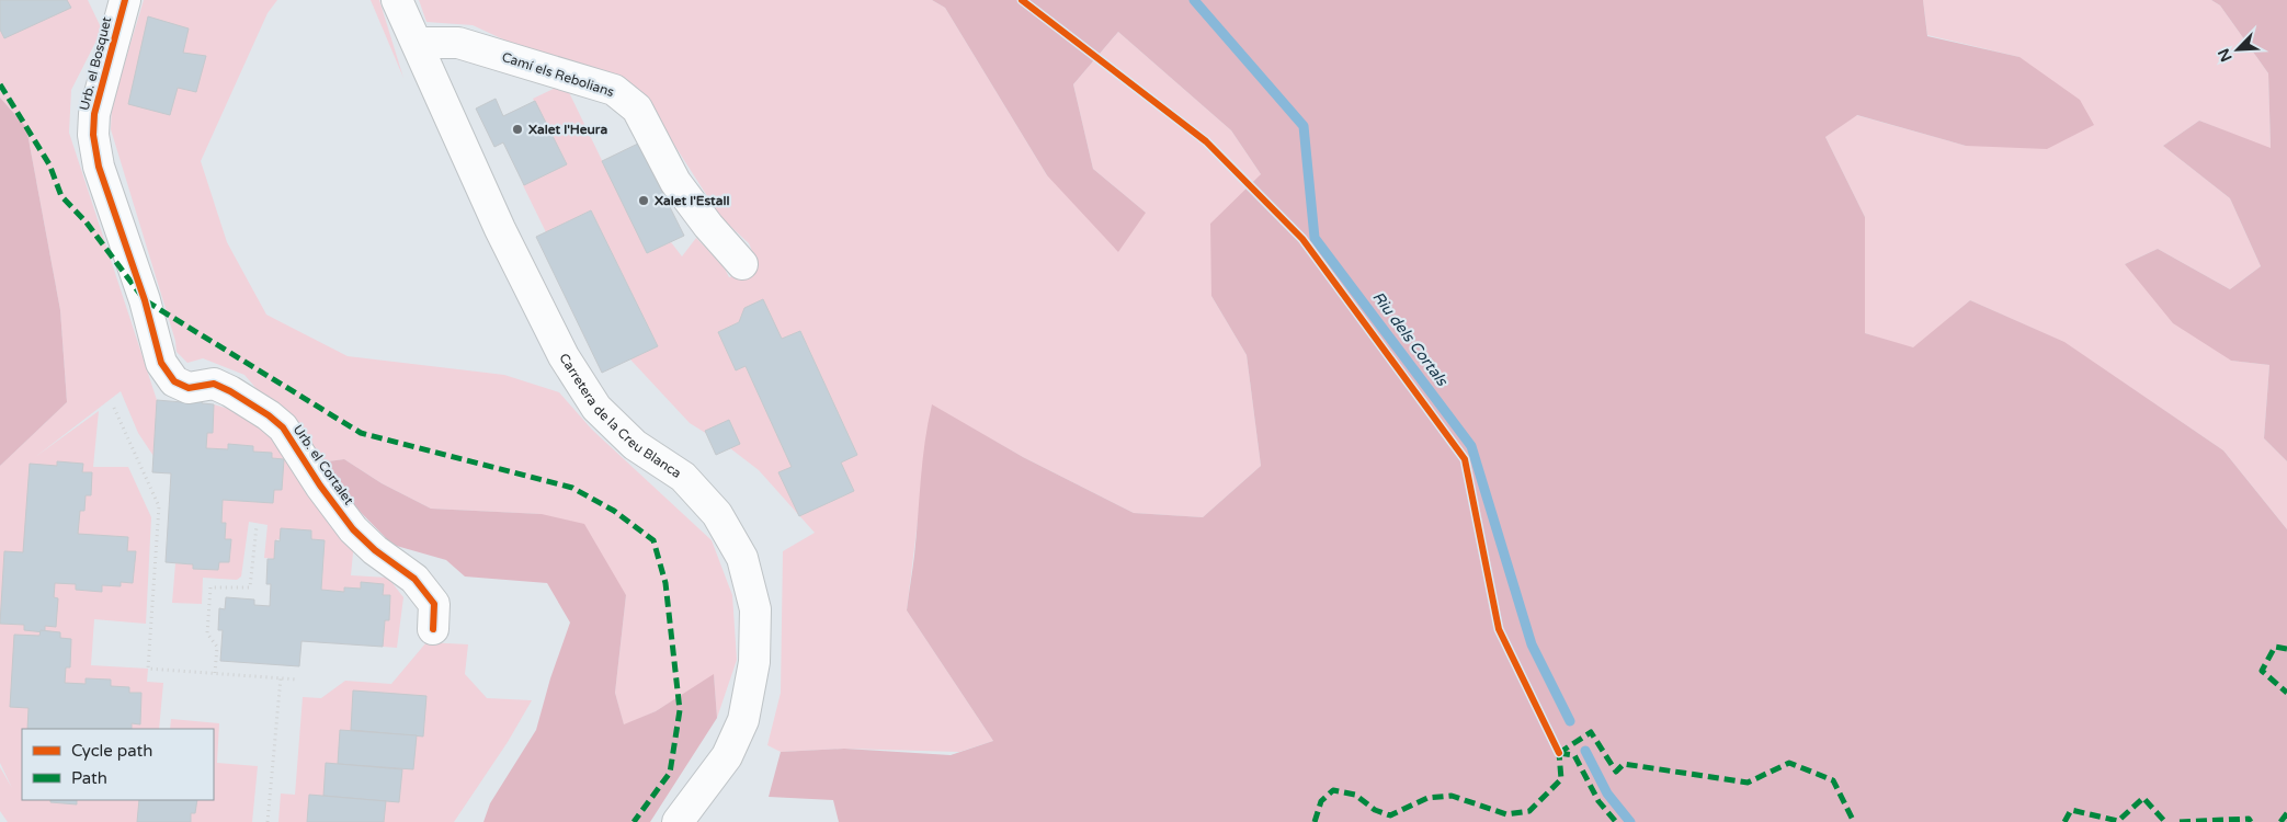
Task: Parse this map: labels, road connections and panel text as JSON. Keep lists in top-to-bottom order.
{
  "streets": {
    "main road": [
      "Urb. el Bosquet",
      "Camí els Rebolians",
      "Carretera de la Creu Blanca",
      "Urb. el Cortalet"
    ]
  },
  "crossings": [
    ["Urb. el Bosquet", "Urb. el Cortalet"],
    ["Camí els Rebolians", "Carretera de la Creu Blanca"]
  ],
  "water": ["Riu dels Cortals"],
  "places": ["Xalet l'Heura", "Xalet l'Estall"],
  "legend": ["Cycle path", "Path"],
  "north": "bottom left"
}
